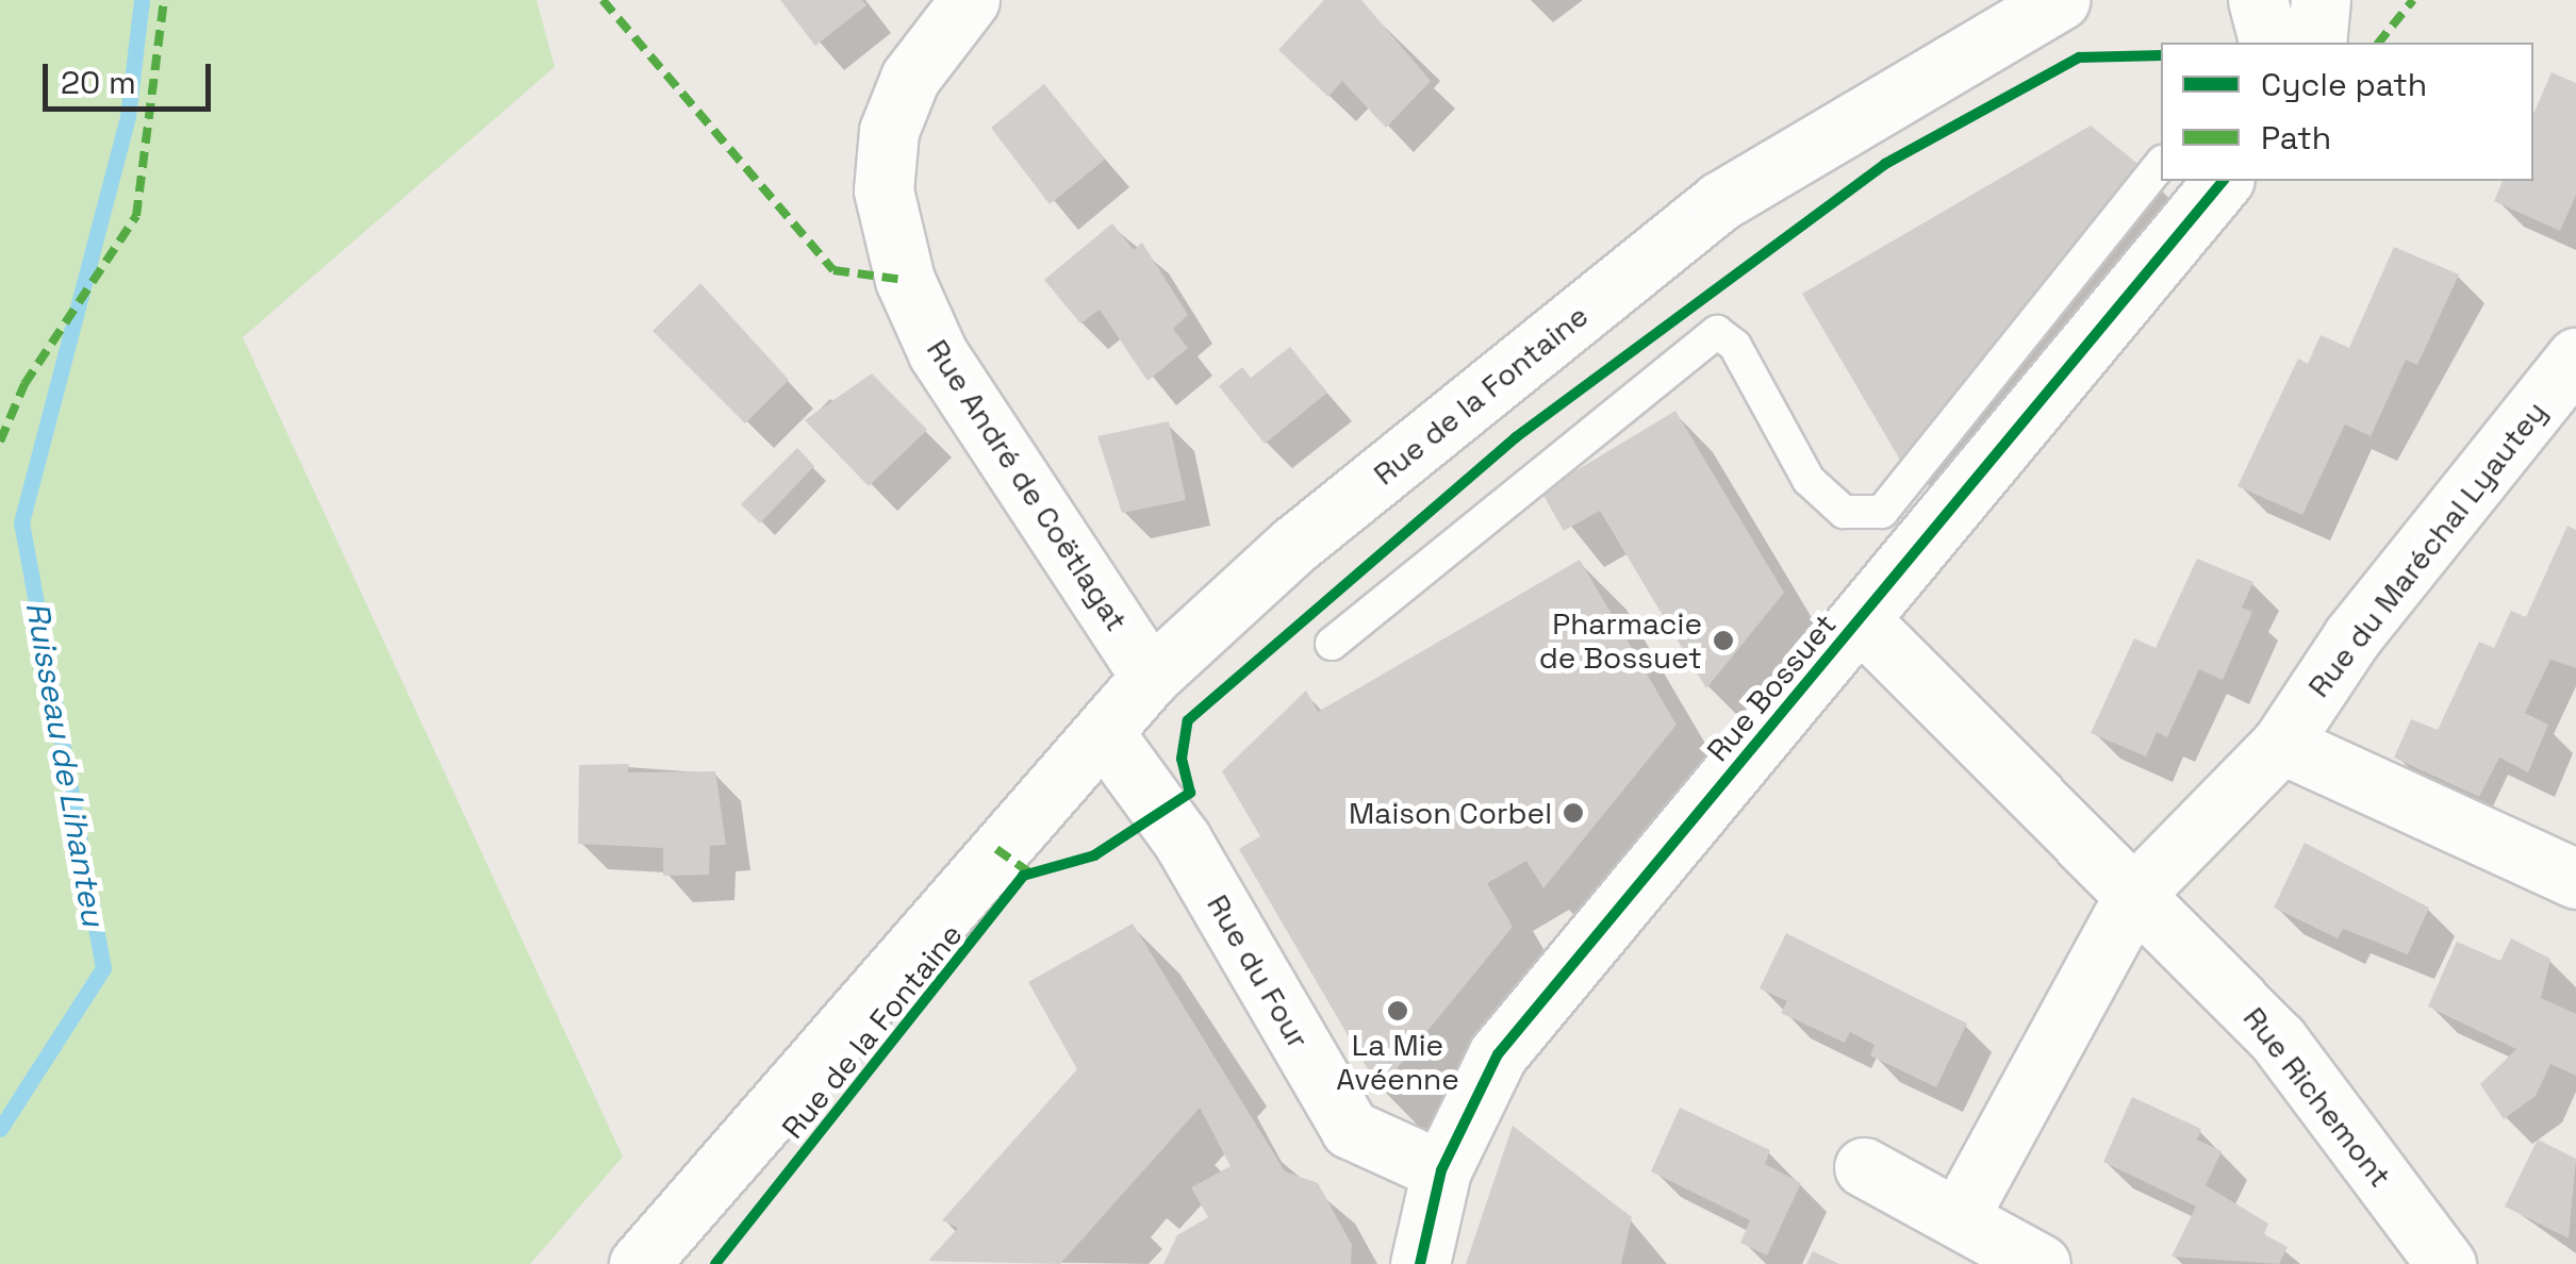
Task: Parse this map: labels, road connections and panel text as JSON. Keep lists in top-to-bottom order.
{
  "streets": {
    "street": [
      "Rue de la Fontaine",
      "Rue André de Coëtlagat",
      "Rue du Maréchal Lyautey",
      "Rue Bossuet",
      "Rue du Four",
      "Rue Richemont"
    ]
  },
  "crossings": [
    ["Rue de la Fontaine", "Rue André de Coëtlagat"],
    ["Rue de la Fontaine", "Rue du Four"],
    ["Rue du Maréchal Lyautey", "Rue Richemont"],
    ["Rue Bossuet", "Rue du Four"],
    ["Rue Bossuet", "Rue Richemont"]
  ],
  "water": ["Ruisseau de Lihanteu"],
  "places": ["Pharmacie de Bossuet", "Maison Corbel", "La Mie Avéenne"],
  "legend": ["Cycle path", "Path"],
  "scale_bar": "20 m"
}
